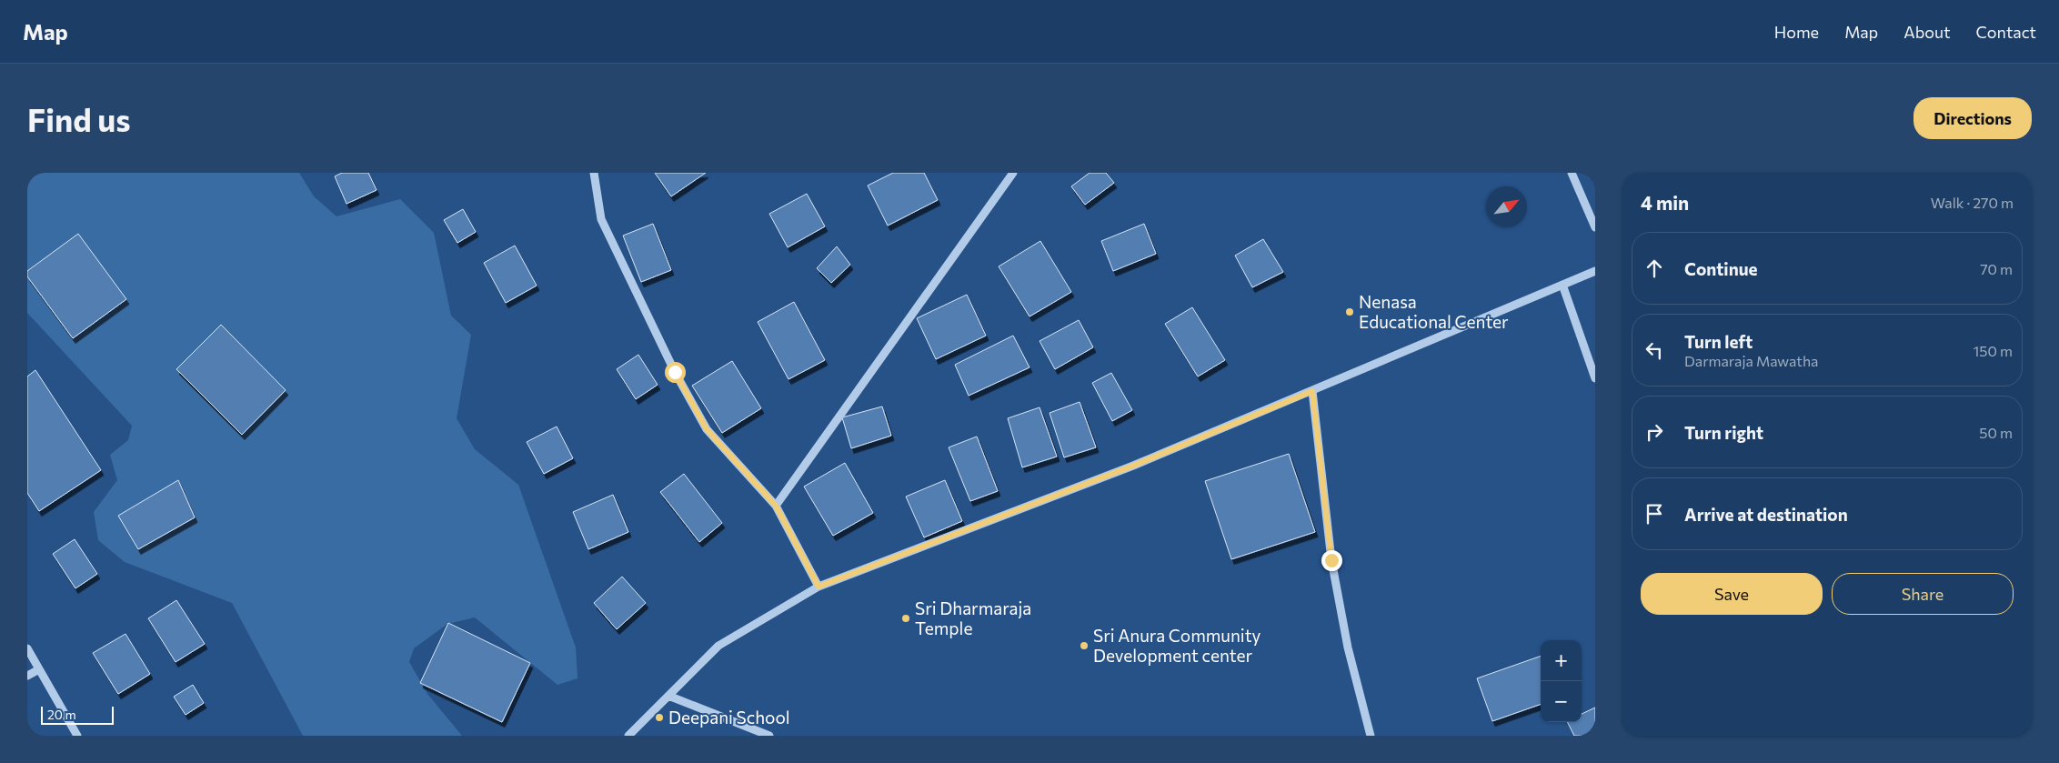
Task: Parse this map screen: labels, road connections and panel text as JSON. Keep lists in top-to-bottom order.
{
  "places": [
    "Nenasa Educational Center",
    "Sri Dharmaraja Temple",
    "Sri Anura Community Development center",
    "Deepani School"
  ],
  "scale_bar": "20 m",
  "north": "top right",
  "page": {
    "header": "Map",
    "nav": [
      "Home",
      "Map",
      "About",
      "Contact"
    ],
    "buttons": [
      "Directions",
      ["Save", "Share"]
    ],
    "title": "Find us",
    "heading": ["4 min", "Walk · 270 m"],
    "list": [
      ["Continue", "70 m"],
      ["Turn left", "Darmaraja Mawatha", "150 m"],
      ["Turn right", "50 m"],
      "Arrive at destination"
    ],
    "map_buttons": ["+", "−"],
    "scale": "20 m"
  }
}
